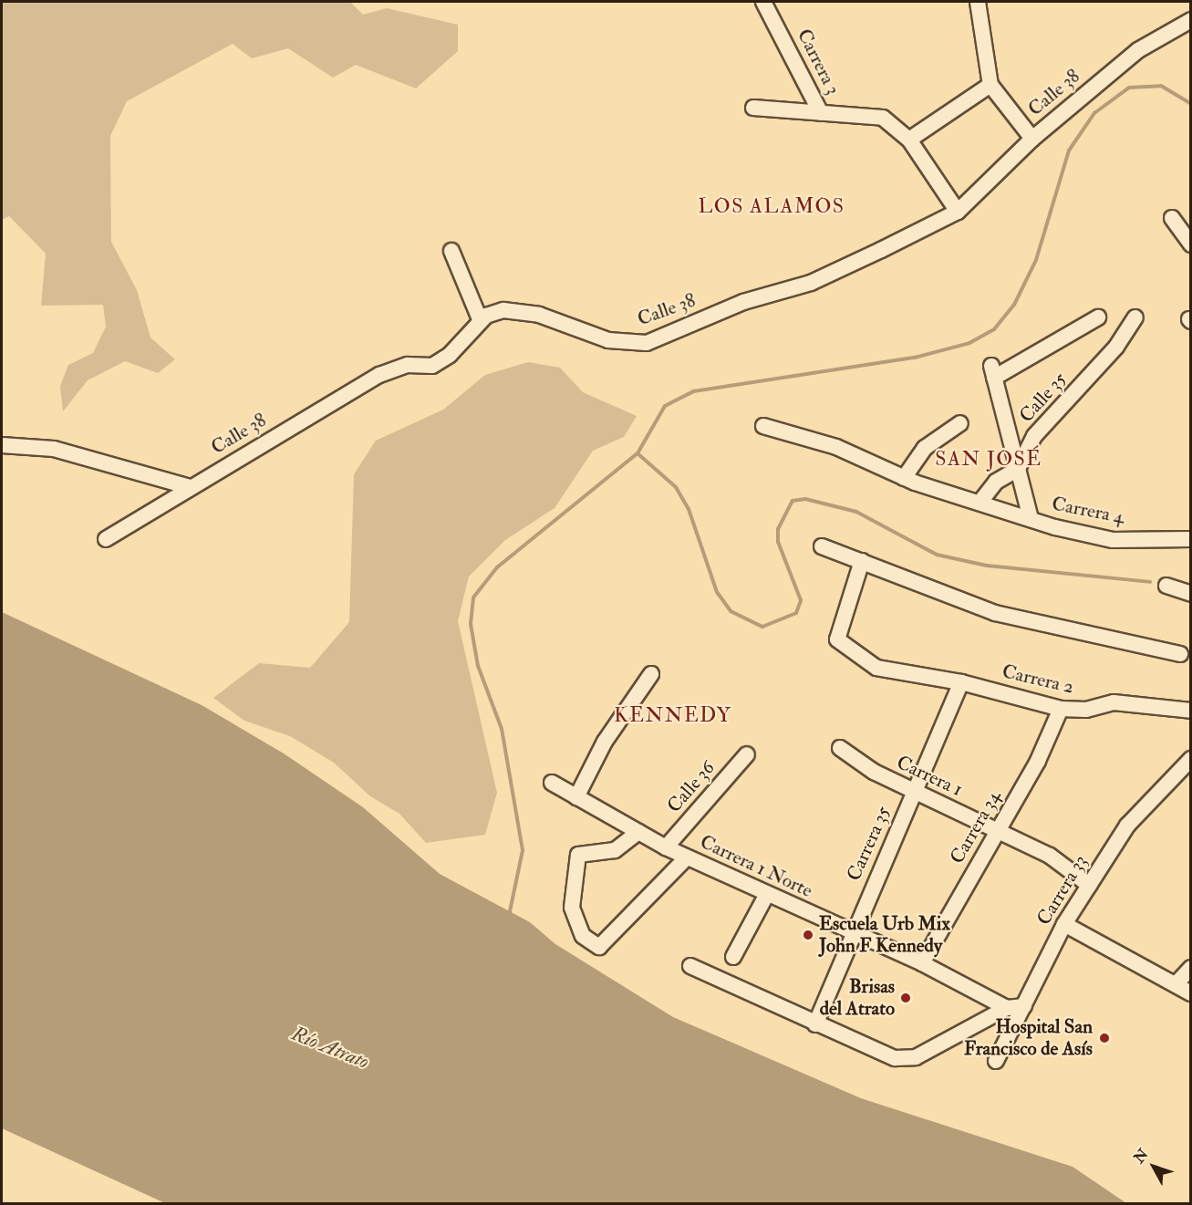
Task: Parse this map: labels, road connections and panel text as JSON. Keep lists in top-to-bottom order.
{
  "streets": {
    "street": [
      "Carrera 3",
      "Calle 38",
      "Calle 35",
      "Carrera 4",
      "Carrera 2",
      "Carrera 1",
      "Calle 36",
      "Carrera 34",
      "Carrera 35",
      "Carrera 1 Norte",
      "Carrera 33"
    ]
  },
  "crossings": [
    ["Carrera 2", "Carrera 34"],
    ["Carrera 2", "Carrera 35"],
    ["Carrera 1", "Carrera 34"],
    ["Carrera 1", "Carrera 35"],
    ["Carrera 1", "Carrera 33"],
    ["Calle 36", "Carrera 1 Norte"],
    ["Carrera 34", "Carrera 1 Norte"],
    ["Carrera 35", "Carrera 1 Norte"]
  ],
  "districts": ["LOS ALAMOS", "SAN JOSÉ", "KENNEDY"],
  "water": ["Río Atrato"],
  "places": ["Escuela Urb Mix John F Kennedy", "Brisas del Atrato", "Hospital San Francisco de Asís"],
  "north": "top left"
}
